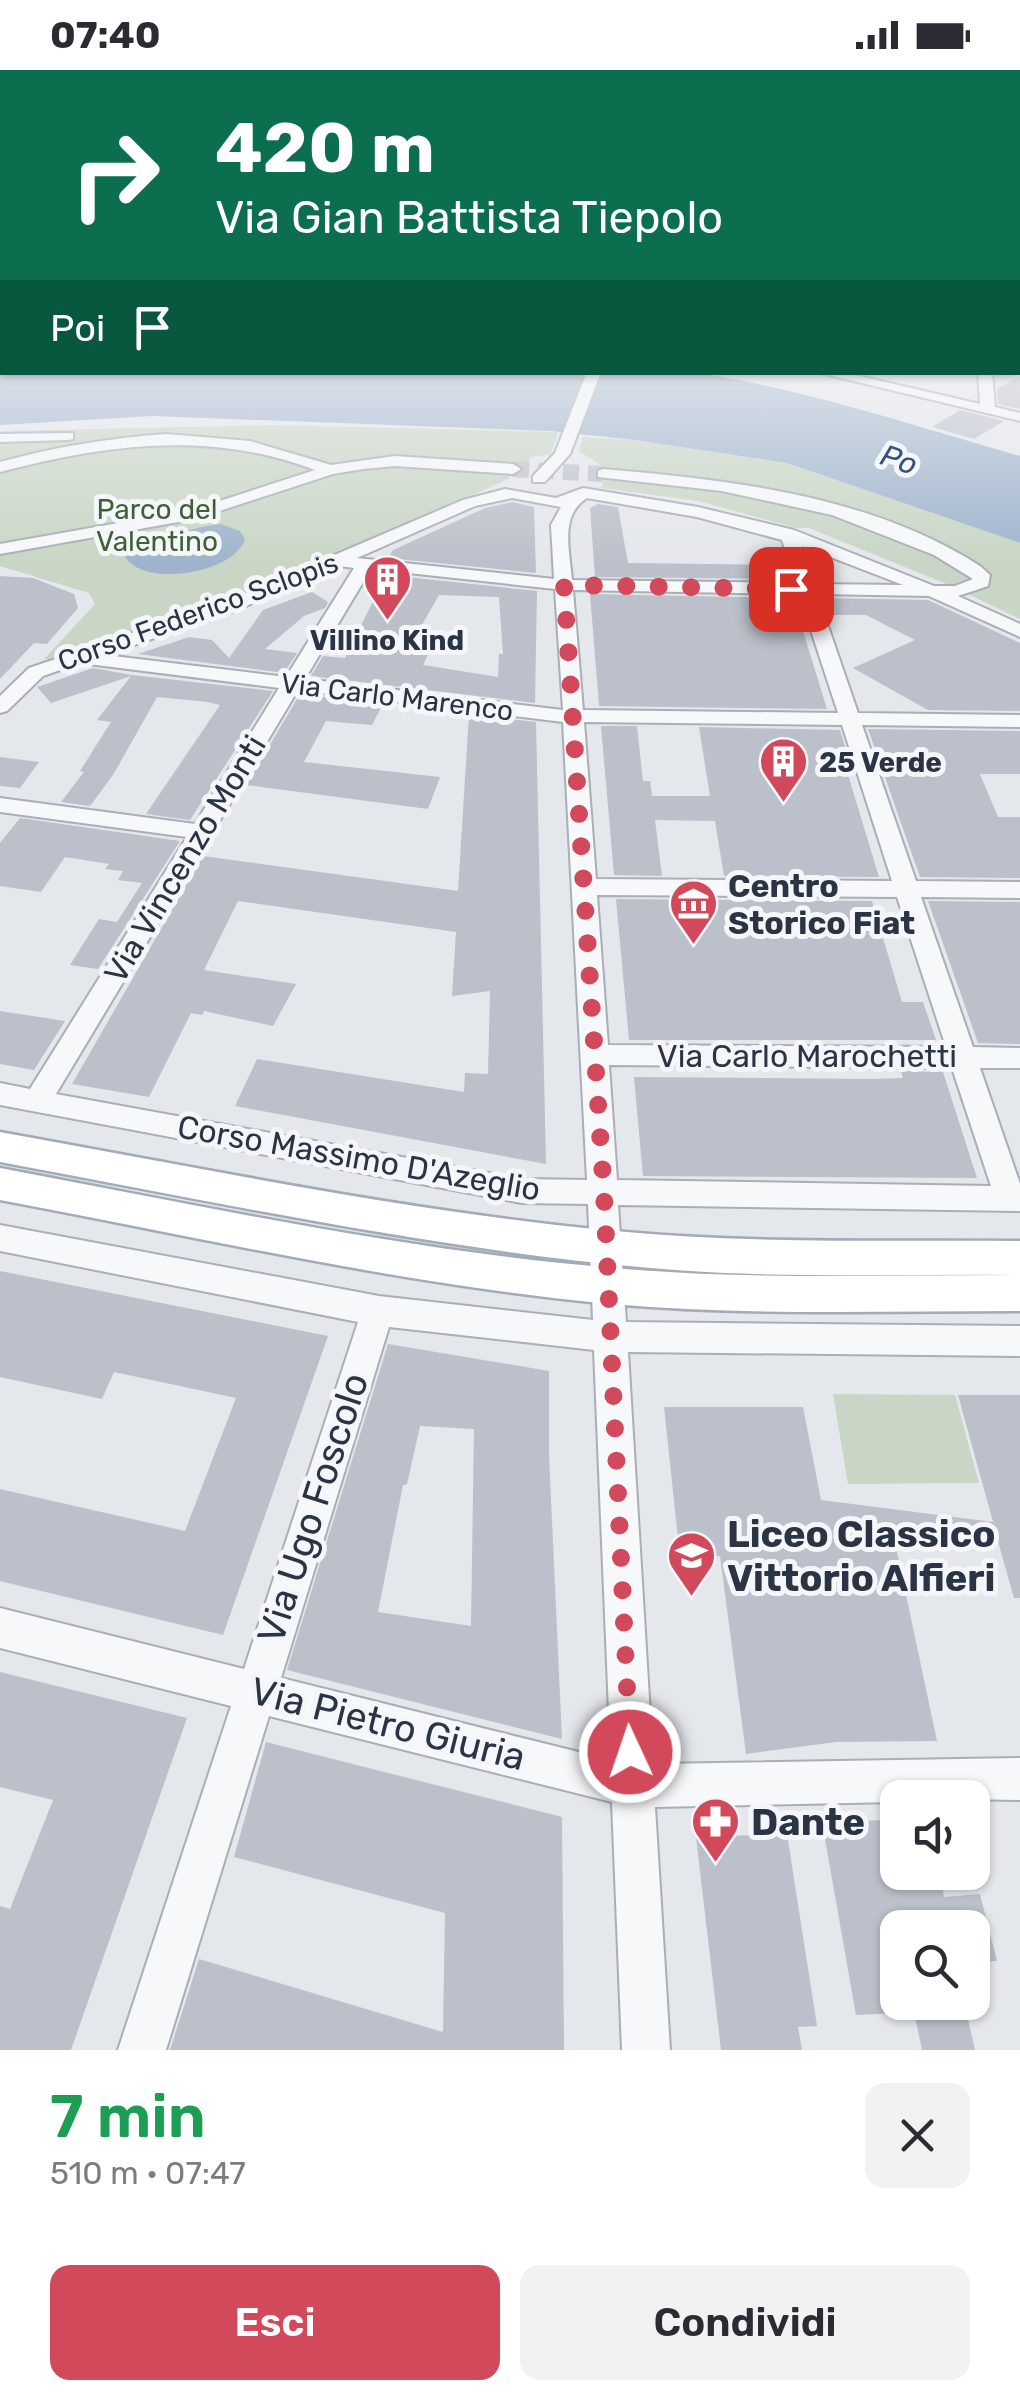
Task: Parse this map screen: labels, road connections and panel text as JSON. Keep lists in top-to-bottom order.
{
  "streets": {
    "main road": ["Corso Massimo D'Azeglio"],
    "street": [
      "Corso Federico Sclopis",
      "Via Carlo Marenco",
      "Via Vincenzo Monti",
      "Via Carlo Marochetti",
      "Via Ugo Foscolo",
      "Via Pietro Giuria"
    ]
  },
  "crossings": [
    ["Corso Federico Sclopis", "Via Carlo Marenco"],
    ["Corso Federico Sclopis", "Via Vincenzo Monti"],
    ["Via Carlo Marenco", "Via Vincenzo Monti"],
    ["Via Vincenzo Monti", "Corso Massimo D'Azeglio"],
    ["Via Ugo Foscolo", "Via Pietro Giuria"]
  ],
  "water": ["Po"],
  "parks": ["Parco del Valentino"],
  "places": {
    "building": ["Villino Kind", "25 Verde"],
    "museum": ["Centro Storico Fiat"],
    "school or university": ["Liceo Classico Vittorio Alfieri"],
    "pharmacy": ["Dante"]
  },
  "page": {
    "status": "07:40",
    "turn": ["420 m", "Via Gian Battista Tiepolo"],
    "then": "Poi",
    "heading": ["7 min", "510 m · 07:47"],
    "buttons": ["Esci", "Condividi"]
  }
}
